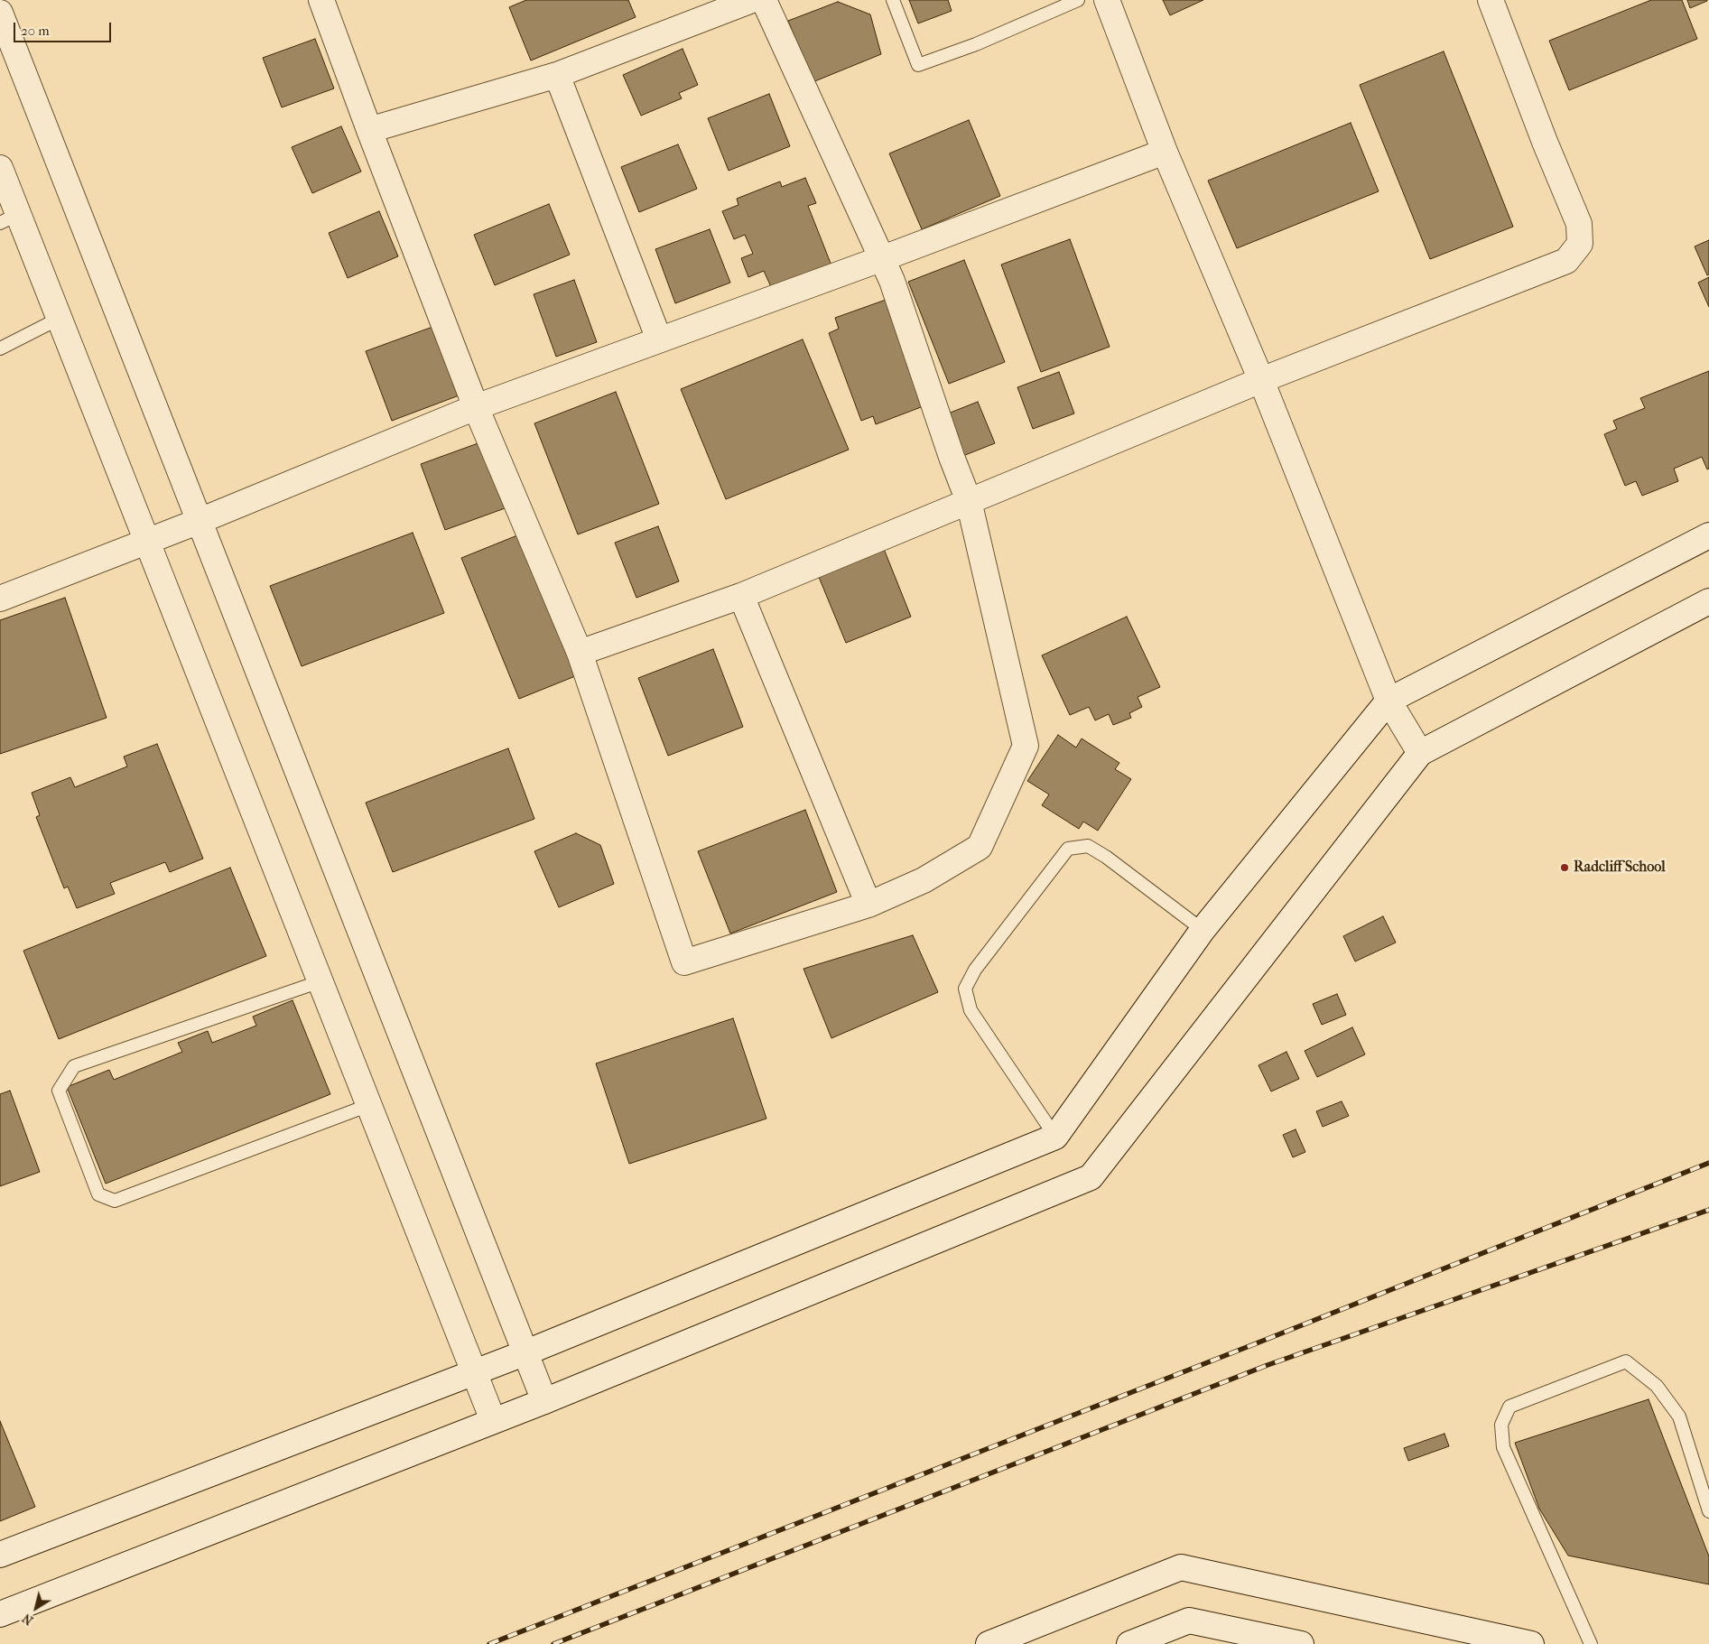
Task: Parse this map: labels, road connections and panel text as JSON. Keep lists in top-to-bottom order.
{
  "places": ["Radcliff School"],
  "scale_bar": "20 m",
  "north": "bottom left"
}
